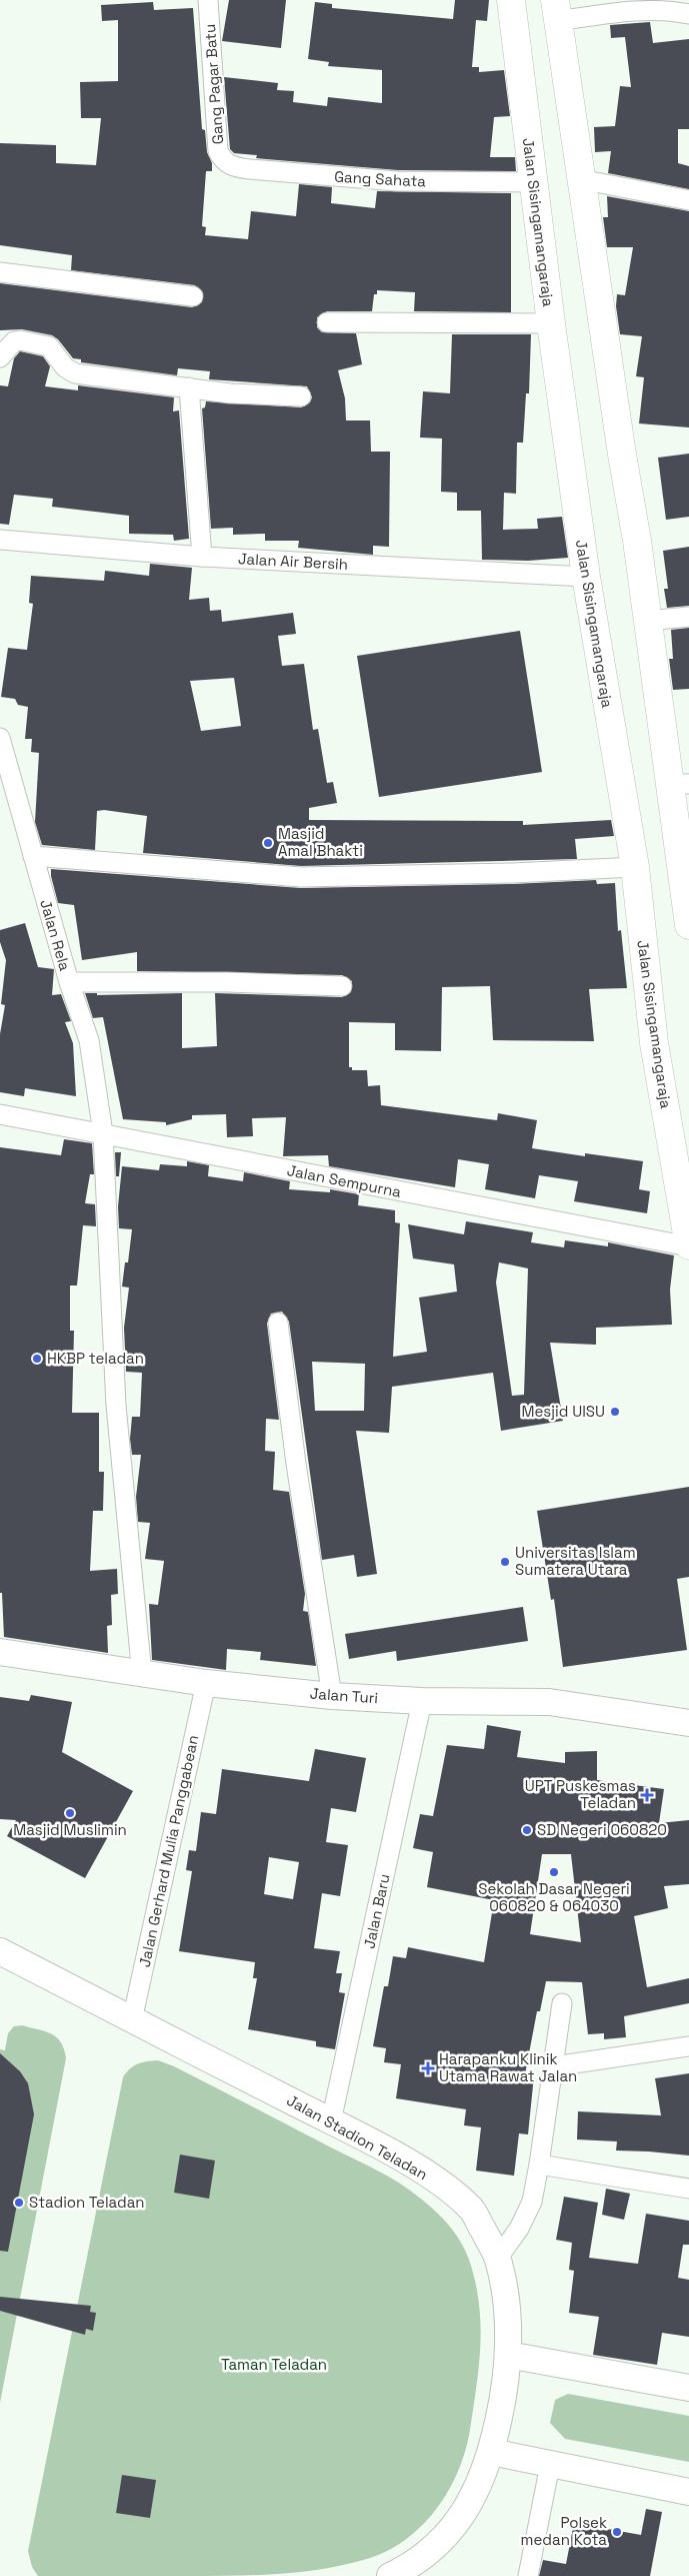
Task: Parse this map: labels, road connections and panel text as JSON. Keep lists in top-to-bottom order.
{
  "streets": {
    "main road": ["Jalan Sisingamangaraja"],
    "street": [
      "Gang Pagar Batu",
      "Gang Sahata",
      "Jalan Air Bersih",
      "Jalan Rela",
      "Jalan Sempurna",
      "Jalan Turi",
      "Jalan Gerhard Mulia Panggabean",
      "Jalan Baru",
      "Jalan Stadion Teladan"
    ]
  },
  "crossings": [
    ["Gang Pagar Batu", "Gang Sahata"],
    ["Gang Sahata", "Jalan Sisingamangaraja"],
    ["Jalan Sisingamangaraja", "Jalan Air Bersih"],
    ["Jalan Sisingamangaraja", "Jalan Sempurna"],
    ["Jalan Rela", "Jalan Sempurna"],
    ["Jalan Rela", "Jalan Turi"],
    ["Jalan Turi", "Jalan Gerhard Mulia Panggabean"],
    ["Jalan Turi", "Jalan Baru"],
    ["Jalan Gerhard Mulia Panggabean", "Jalan Stadion Teladan"],
    ["Jalan Baru", "Jalan Stadion Teladan"]
  ],
  "parks": ["Taman Teladan"],
  "places": {
    "other": [
      "Masjid Amal Bhakti",
      "HKBP teladan",
      "Mesjid UISU",
      "Universitas Islam Sumatera Utara",
      "Masjid Muslimin",
      "SD Negeri 060820",
      "Sekolah Dasar Negeri 060820 & 064030",
      "Stadion Teladan",
      "Polsek medan Kota"
    ],
    "health": ["UPT Puskesmas Teladan", "Harapanku Klinik Utama Rawat Jalan"]
  }
}
